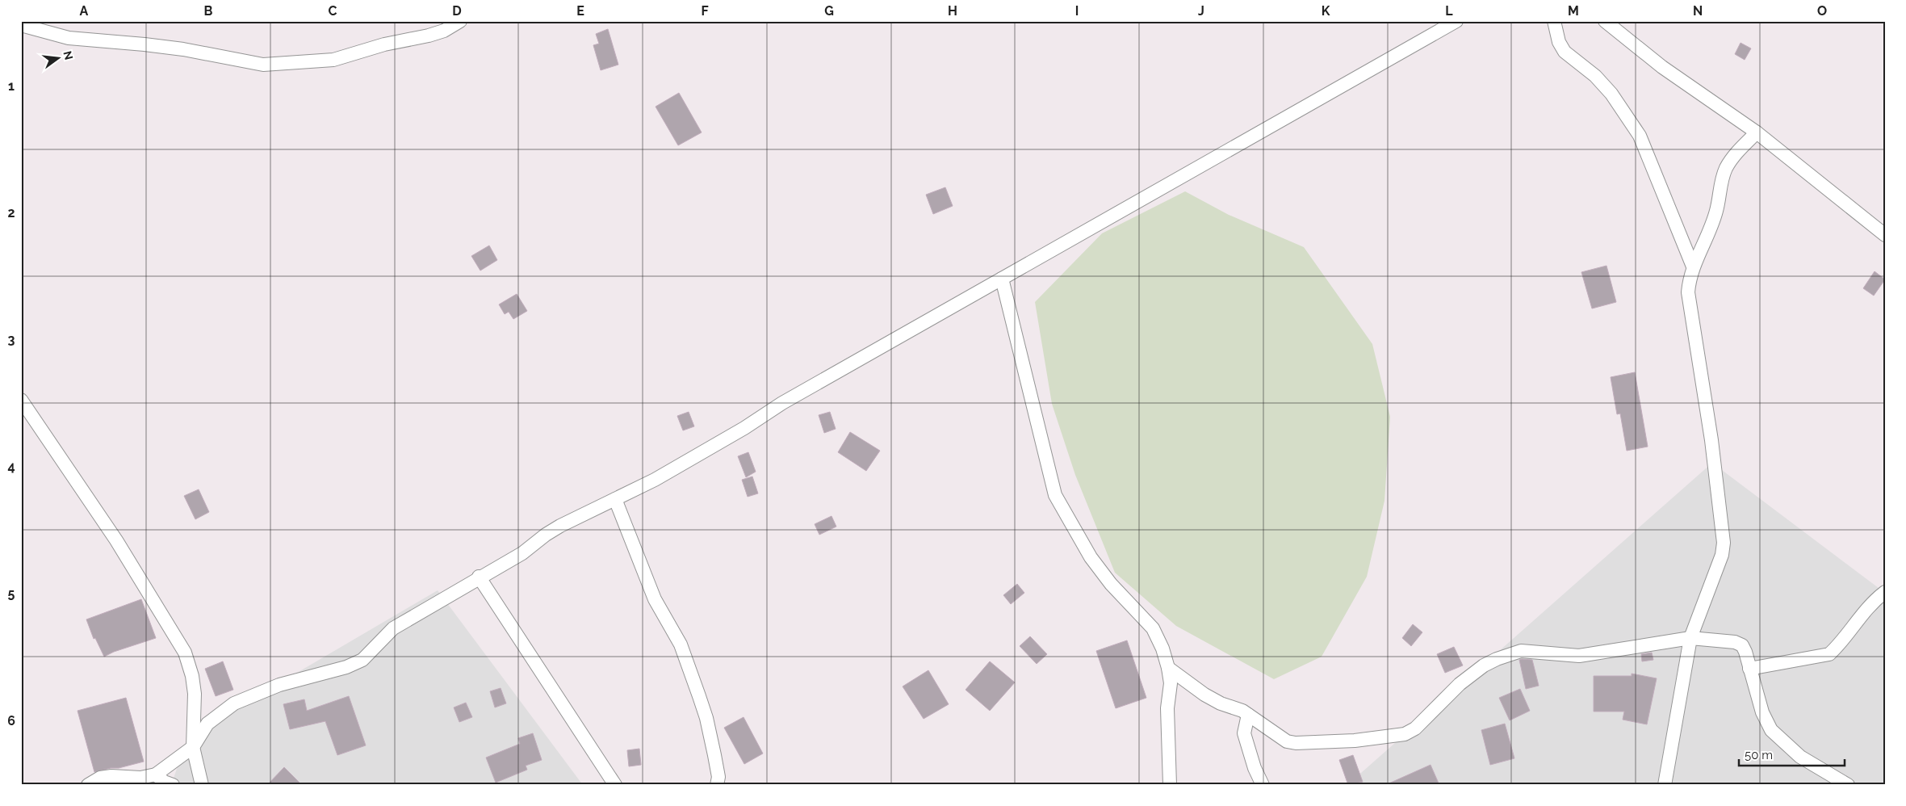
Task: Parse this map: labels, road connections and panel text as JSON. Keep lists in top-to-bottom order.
{
  "scale_bar": "50 m",
  "north": "right",
  "grid": {
    "columns": [
      "A",
      "B",
      "C",
      "D",
      "E",
      "F",
      "G",
      "H",
      "I",
      "J",
      "K",
      "L",
      "M",
      "N",
      "O"
    ],
    "rows": [
      "1",
      "2",
      "3",
      "4",
      "5",
      "6"
    ]
  }
}
